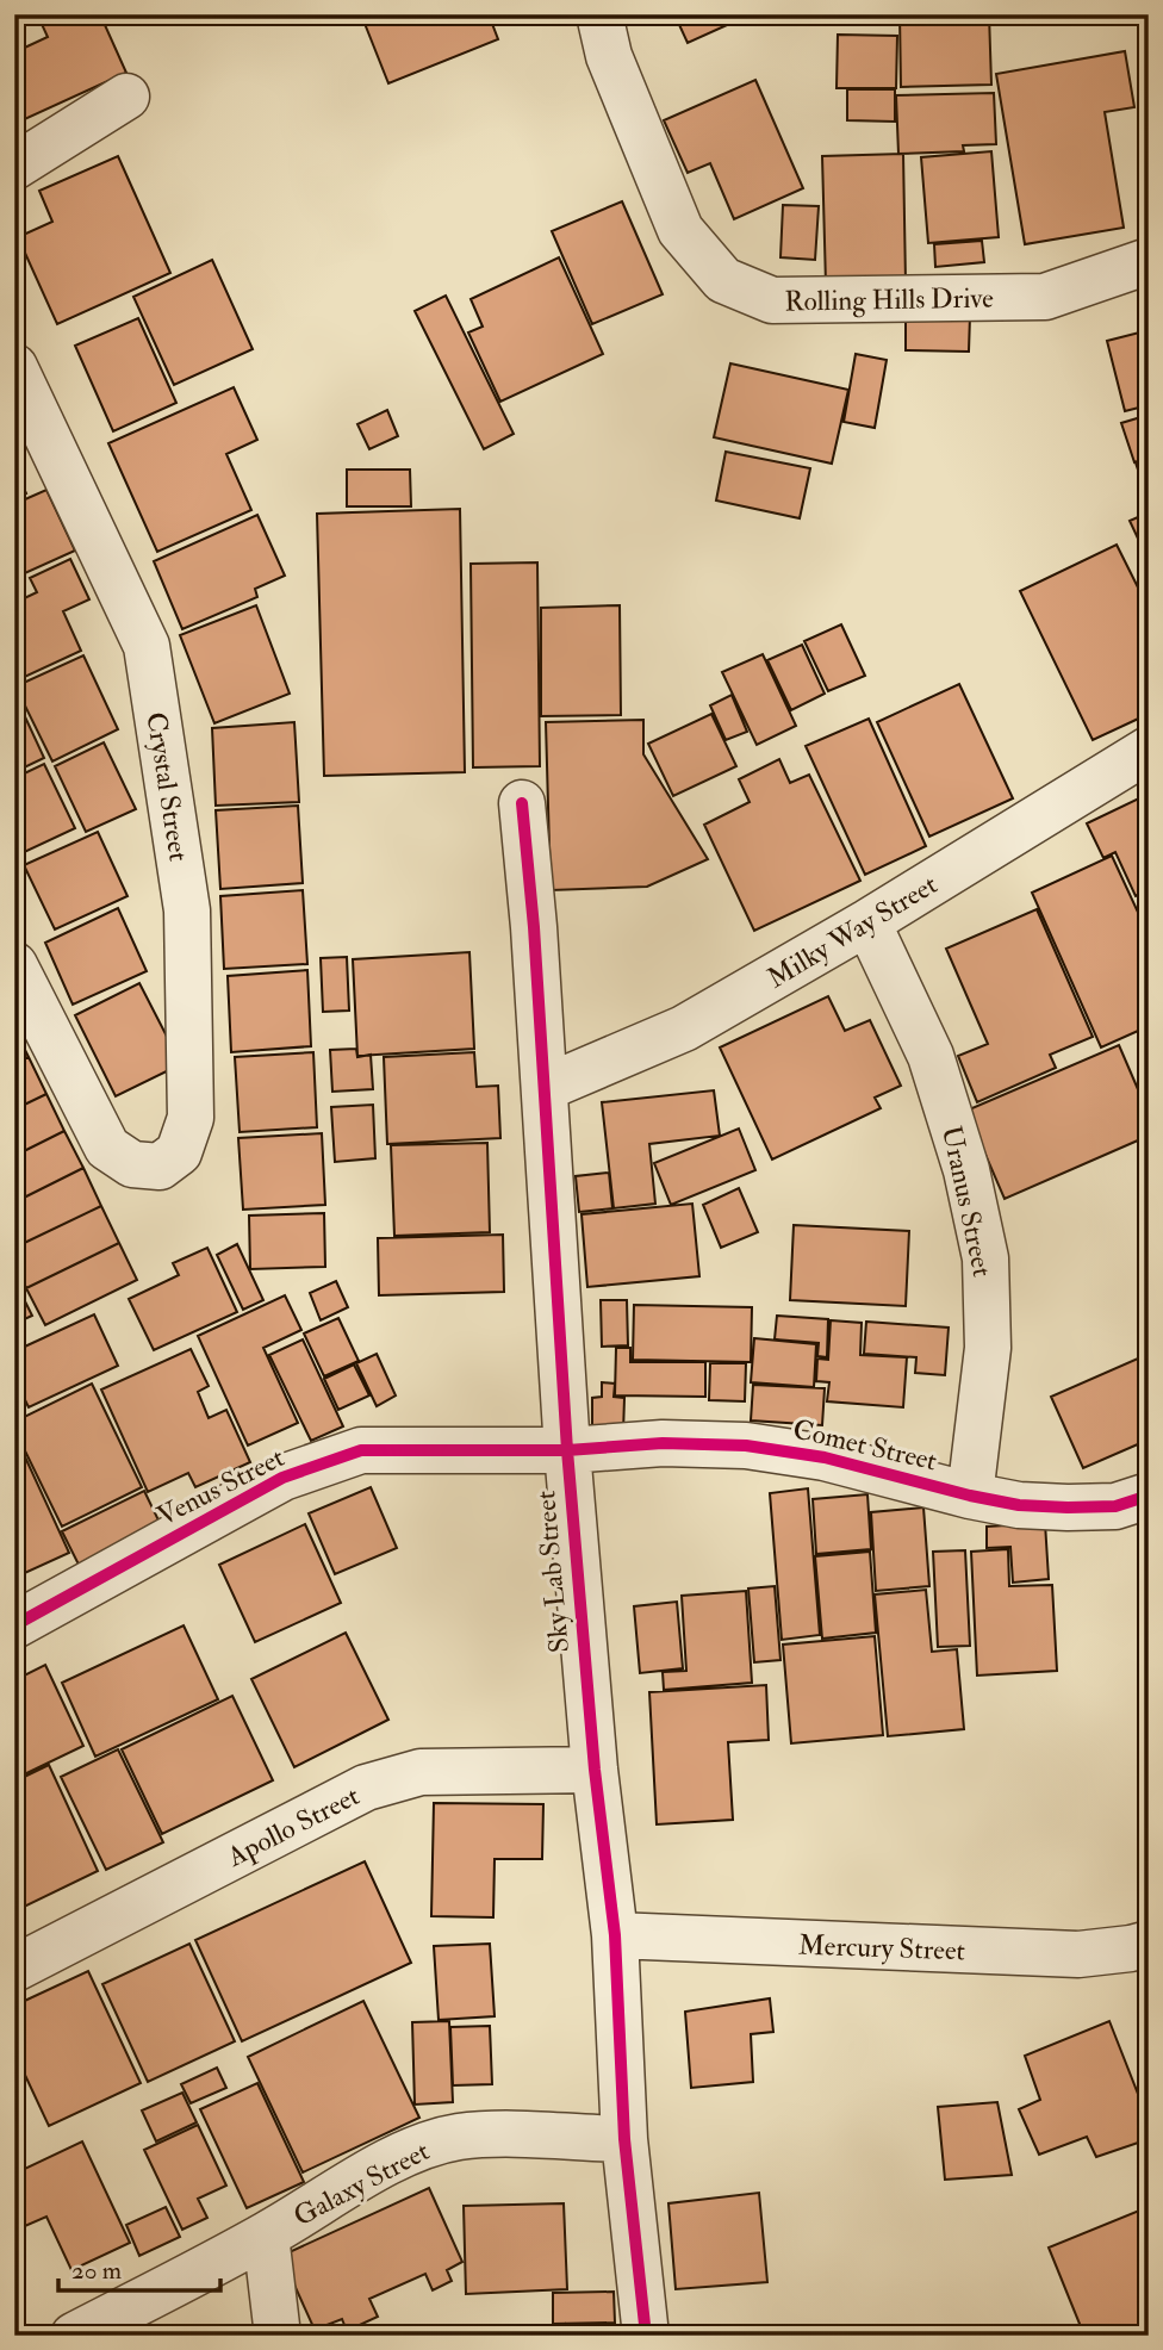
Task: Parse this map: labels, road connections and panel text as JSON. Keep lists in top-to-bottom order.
{
  "streets": {
    "street": [
      "Rolling Hills Drive",
      "Crystal Street",
      "Milky Way Street",
      "Uranus Street",
      "Comet Street",
      "Venus Street",
      "Sky Lab Street",
      "Apollo Street",
      "Mercury Street",
      "Galaxy Street"
    ]
  },
  "crossings": [
    ["Milky Way Street", "Uranus Street"],
    ["Milky Way Street", "Sky Lab Street"],
    ["Uranus Street", "Comet Street"],
    ["Comet Street", "Venus Street"],
    ["Comet Street", "Sky Lab Street"],
    ["Venus Street", "Sky Lab Street"],
    ["Sky Lab Street", "Apollo Street"],
    ["Sky Lab Street", "Mercury Street"],
    ["Sky Lab Street", "Galaxy Street"]
  ],
  "scale_bar": "20 m"
}
